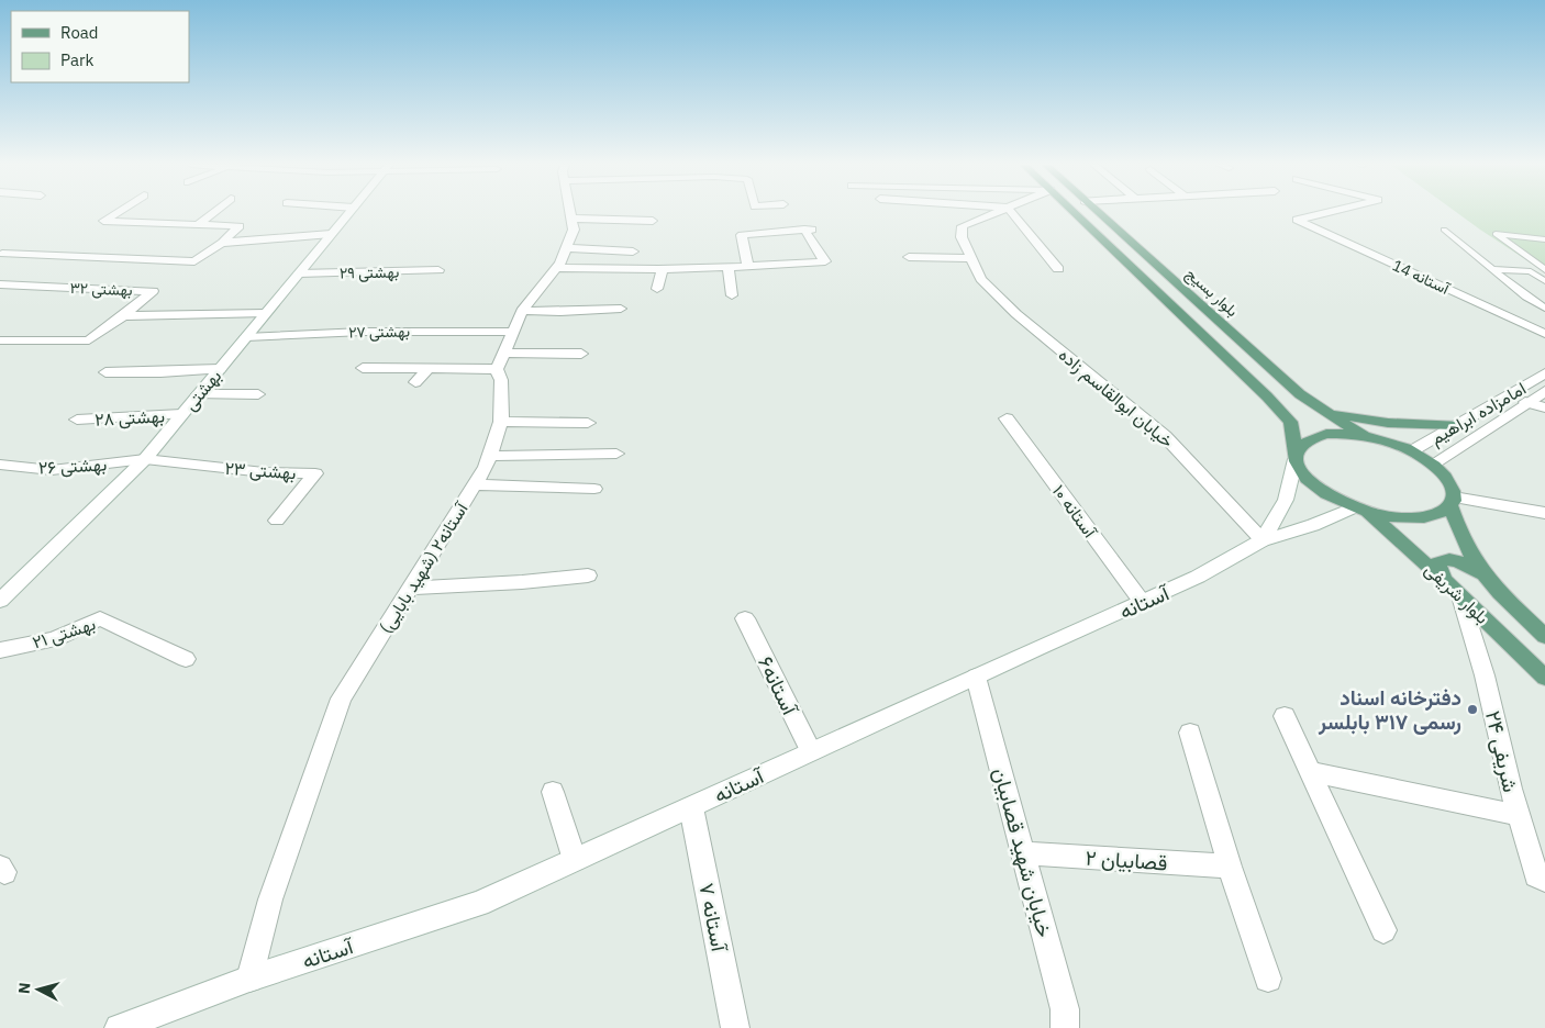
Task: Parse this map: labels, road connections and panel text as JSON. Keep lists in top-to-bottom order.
{
  "streets": {
    "main road": ["بلوار بسیج", "بلوار شریفی"],
    "street": [
      "بهشتی ۲۹",
      "آستانه 14",
      "بهشتی ۳۲",
      "بهشتی ۲۷",
      "بهشتی",
      "خیابان ابوالقاسم زاده",
      "امامزاده ابراهیم",
      "بهشتی ۲۸",
      "بهشتی ۲۶",
      "بهشتی ۲۳",
      "آستانه ۱۰",
      "آستانه۲ (شهید بابایی)",
      "آستانه",
      "بهشتی ۲۱",
      "آستانه۶",
      "شریفی ۲۴",
      "خیابان شهید قصابیان",
      "قصابیان ۲",
      "آستانه ۷"
    ]
  },
  "crossings": [
    ["بهشتی ۲۹", "بهشتی"],
    ["بهشتی ۳۲", "بهشتی"],
    ["بلوار بسیج", "بلوار شریفی"],
    ["بهشتی ۲۷", "بهشتی"],
    ["بهشتی", "بهشتی ۲۸"],
    ["بهشتی", "بهشتی ۲۶"],
    ["بهشتی", "بهشتی ۲۳"],
    ["خیابان ابوالقاسم زاده", "آستانه"],
    ["امامزاده ابراهیم", "بلوار شریفی"],
    ["بهشتی ۲۶", "بهشتی ۲۳"],
    ["آستانه ۱۰", "آستانه"],
    ["آستانه۲ (شهید بابایی)", "آستانه"],
    ["بلوار شریفی", "آستانه"],
    ["بلوار شریفی", "شریفی ۲۴"],
    ["آستانه", "آستانه۶"],
    ["آستانه", "خیابان شهید قصابیان"],
    ["آستانه", "آستانه ۷"],
    ["خیابان شهید قصابیان", "قصابیان ۲"]
  ],
  "places": ["دفترخانه اسناد رسمی ۳۱۷ بابلسر"],
  "legend": ["Road", "Park"],
  "north": "left"
}
